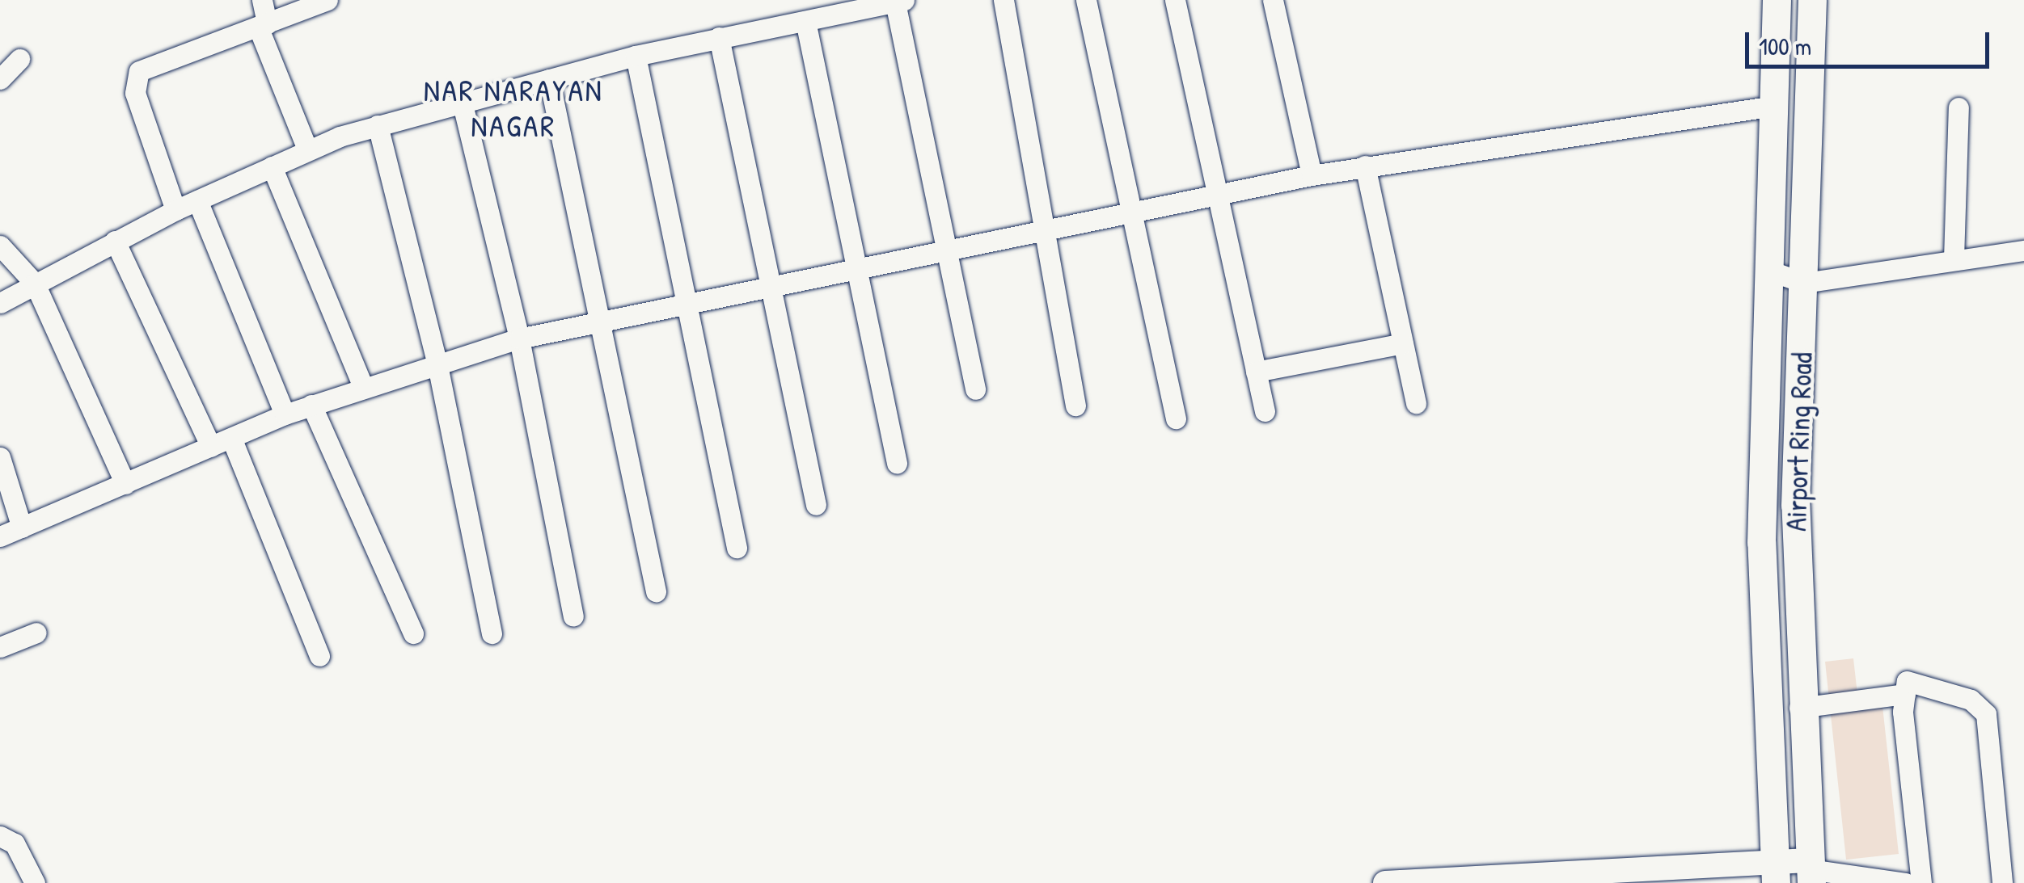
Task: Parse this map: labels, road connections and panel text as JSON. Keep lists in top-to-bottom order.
{
  "streets": {
    "main road": ["Airport Ring Road"]
  },
  "districts": ["NAR NARAYAN NAGAR"],
  "scale_bar": "100 m"
}
